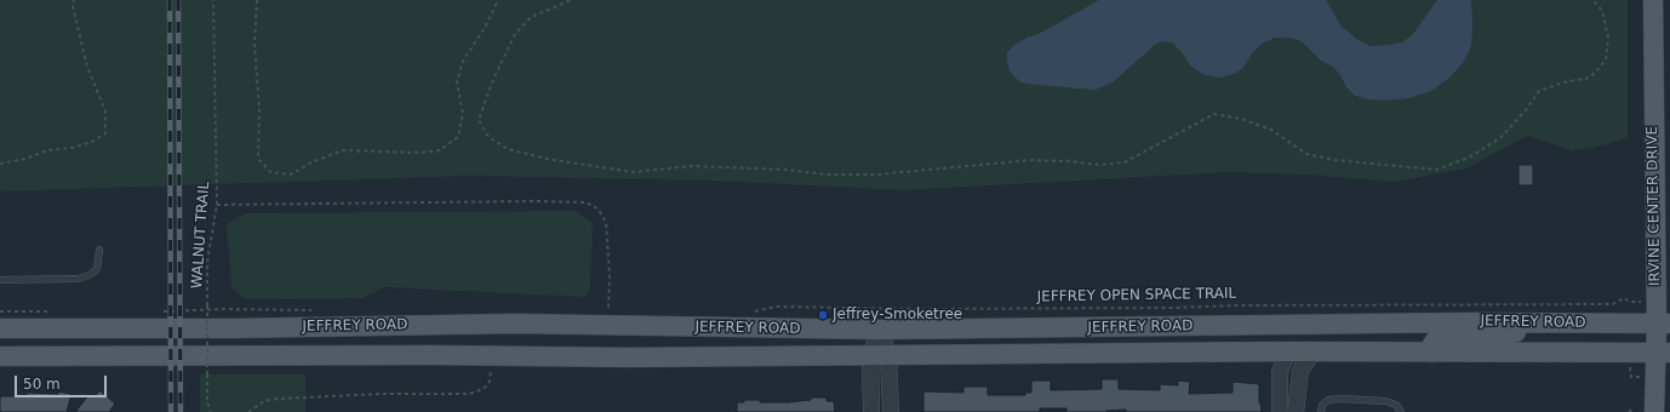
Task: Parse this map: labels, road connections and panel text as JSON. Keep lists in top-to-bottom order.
{
  "streets": {
    "main road": ["IRVINE CENTER DRIVE", "JEFFREY ROAD"],
    "path": ["WALNUT TRAIL", "JEFFREY OPEN SPACE TRAIL"]
  },
  "crossings": [
    ["IRVINE CENTER DRIVE", "JEFFREY ROAD"]
  ],
  "places": ["Jeffrey-Smoketree"],
  "scale_bar": "50 m"
}
